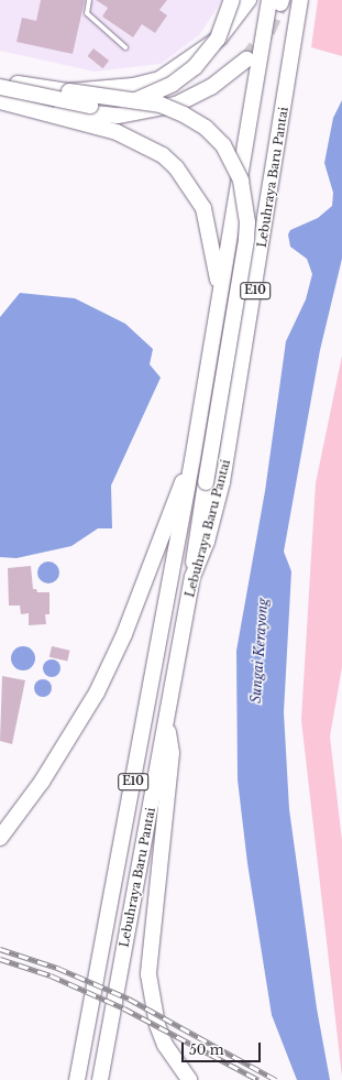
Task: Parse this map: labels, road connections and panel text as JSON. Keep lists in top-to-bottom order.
{
  "streets": {
    "highway": ["Lebuhraya Baru Pantai", "E10"]
  },
  "water": ["Sungai Kerayong"],
  "scale_bar": "50 m"
}
